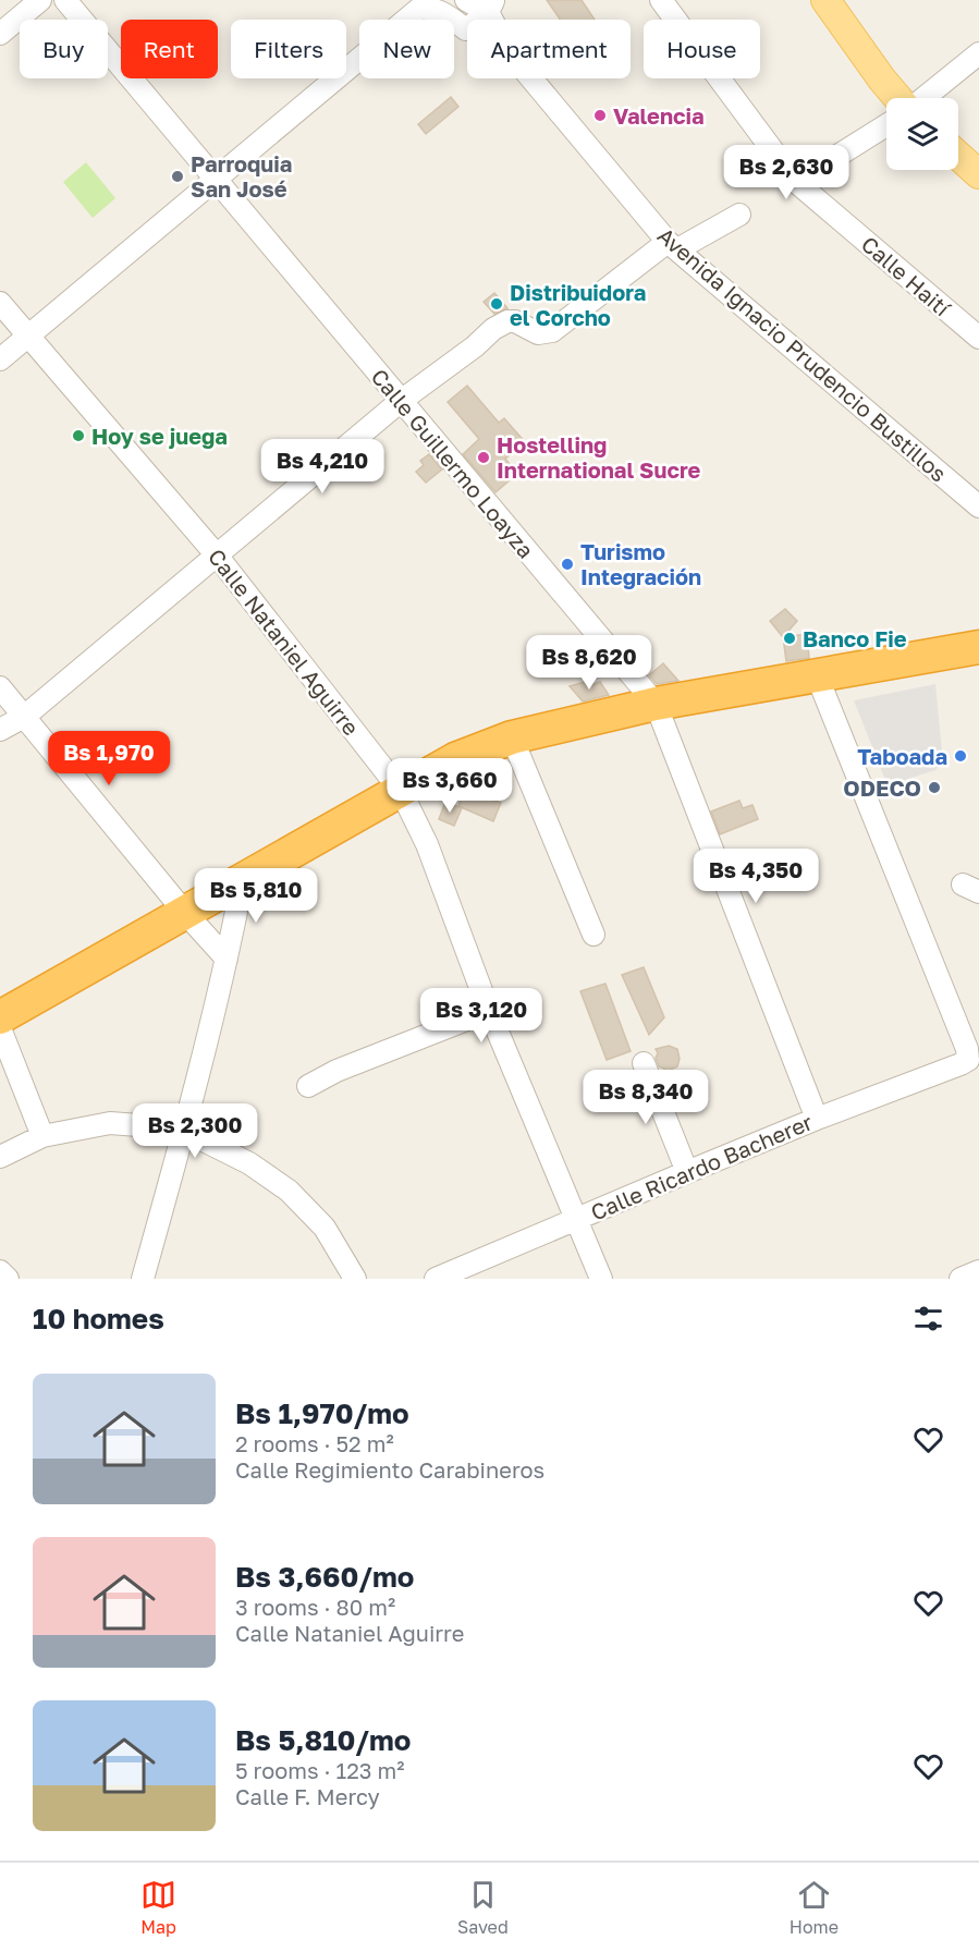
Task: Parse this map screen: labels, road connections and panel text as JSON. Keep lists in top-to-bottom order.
{
  "streets": {
    "street": [
      "Calle Haití",
      "Avenida Ignacio Prudencio Bustillos",
      "Calle Guillermo Loayza",
      "Calle Nataniel Aguirre",
      "Calle Ricardo Bacherer"
    ]
  },
  "crossings": [
    ["Calle Guillermo Loayza", "Calle Ricardo Bacherer"],
    ["Calle Nataniel Aguirre", "Calle Ricardo Bacherer"]
  ],
  "places": [
    "Valencia",
    "Parroquia San José",
    "Distribuidora el Corcho",
    "Hoy se juega",
    "Hostelling International Sucre",
    "Turismo Integración",
    "Banco Fie",
    "Taboada",
    "ODECO"
  ],
  "page": {
    "chip": [
      "Buy",
      "Rent",
      "Filters",
      "New",
      "Apartment",
      "House"
    ],
    "price": [
      "Bs 2,630",
      "Bs 4,210",
      "Bs 8,620",
      "Bs 1,970",
      "Bs 3,660",
      "Bs 4,350",
      "Bs 5,810",
      "Bs 3,120",
      "Bs 8,340",
      "Bs 2,300"
    ],
    "heading": "10 homes",
    "list": [
      {
        "name": "Bs 1,970/mo",
        "note": "2 rooms · 52 m² · Calle Regimiento Carabineros"
      },
      {
        "name": "Bs 3,660/mo",
        "note": "3 rooms · 80 m² · Calle Nataniel Aguirre"
      },
      {
        "name": "Bs 5,810/mo",
        "note": "5 rooms · 123 m² · Calle F. Mercy"
      }
    ],
    "tabs": ["Map", "Saved", "Home"]
  }
}
